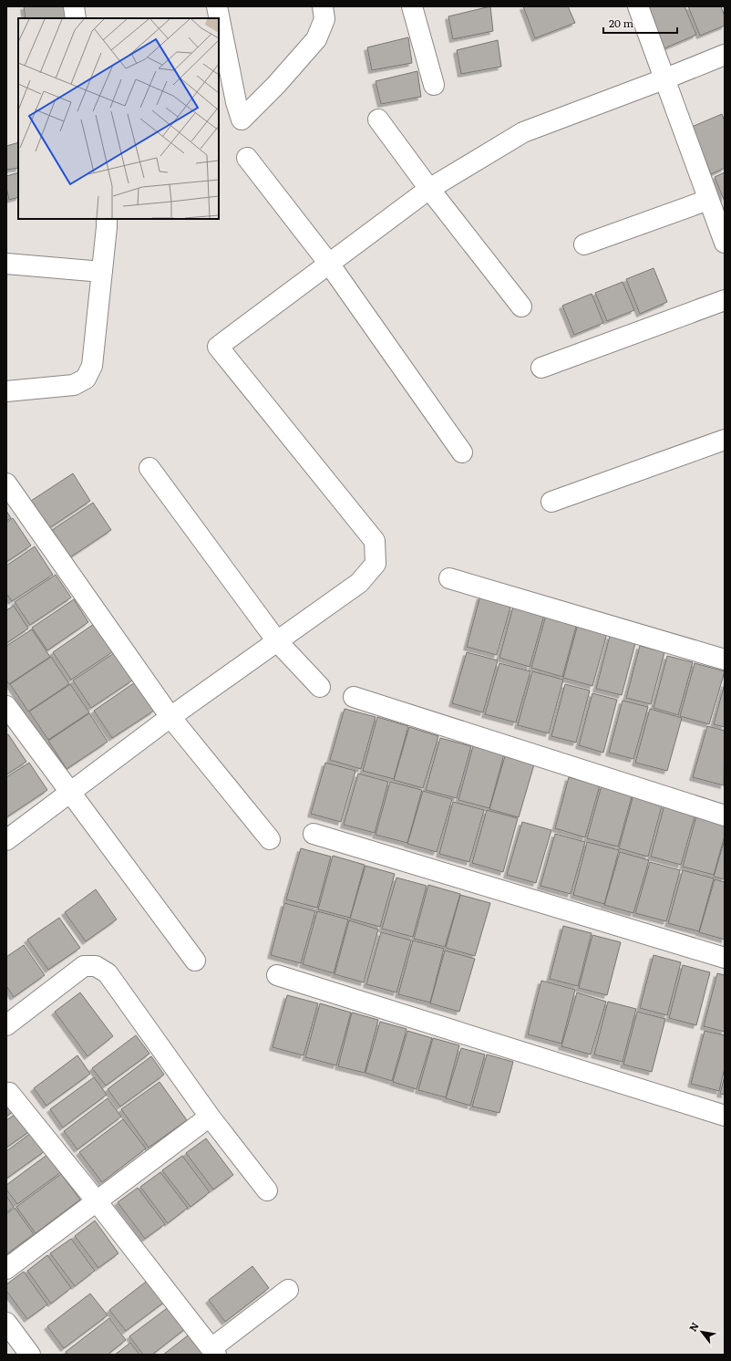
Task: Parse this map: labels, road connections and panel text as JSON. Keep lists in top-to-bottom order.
{
  "scale_bar": "20 m",
  "north": "top left"
}
